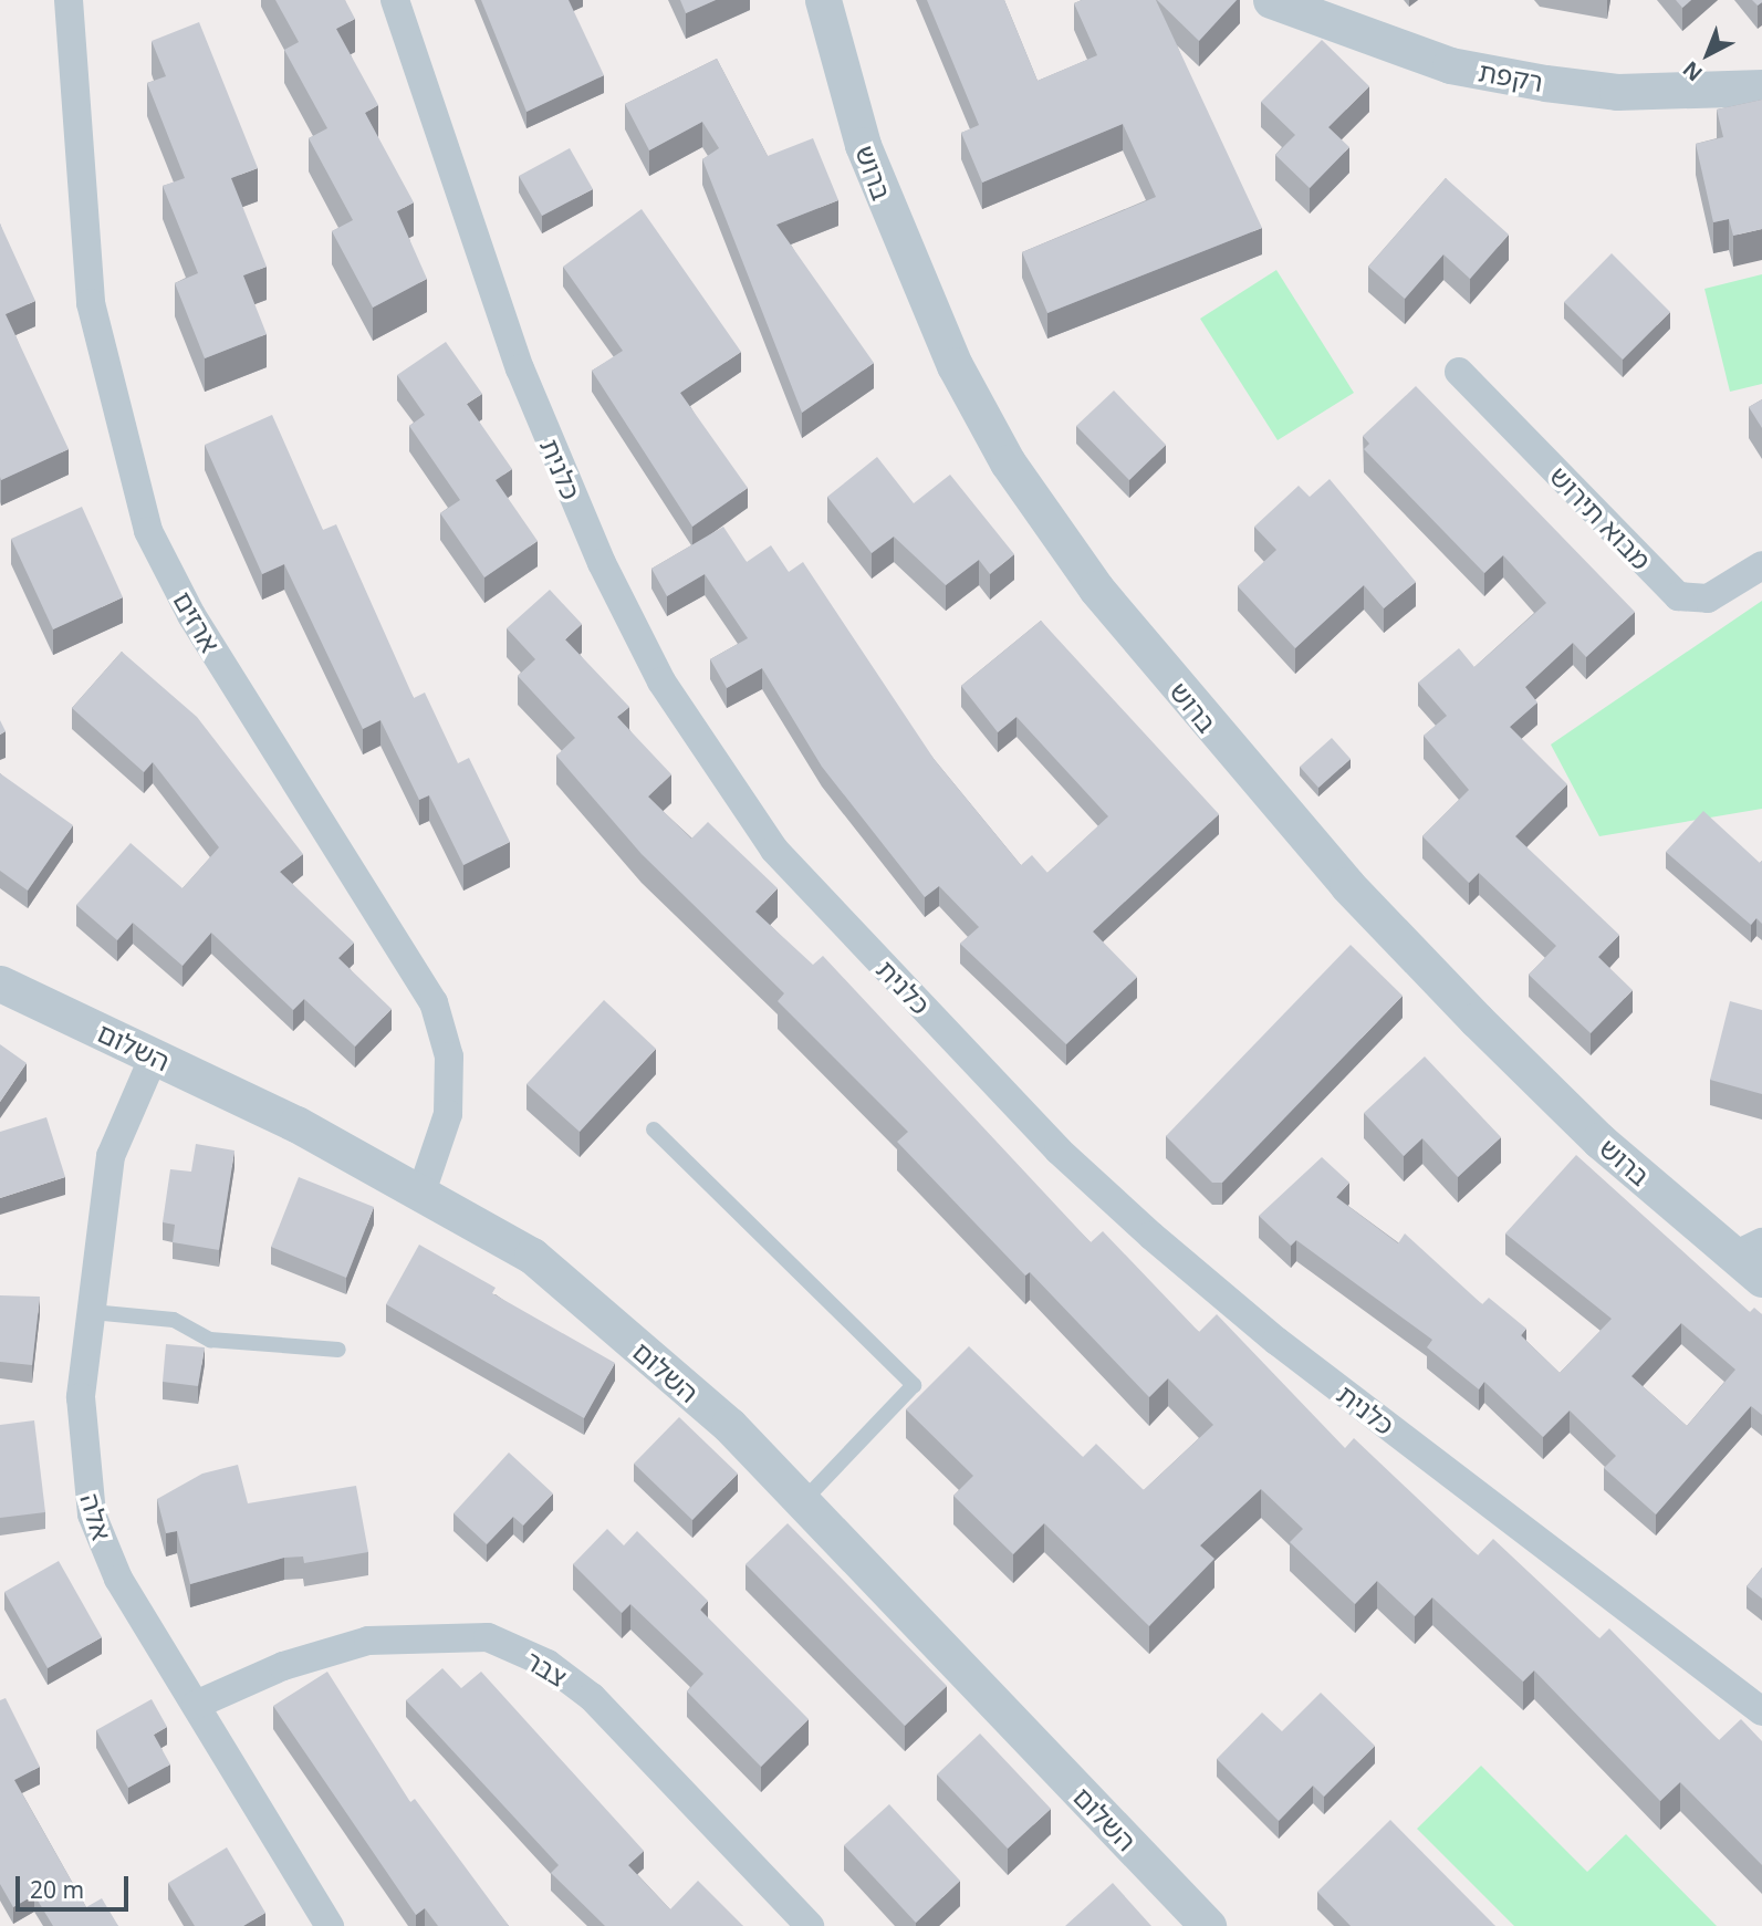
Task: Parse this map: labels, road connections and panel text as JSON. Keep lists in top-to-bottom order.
{
  "streets": {
    "street": [
      "רקפת",
      "ברוש",
      "כלנית",
      "מבוא תירוש",
      "ארזים",
      "השלום",
      "אלה",
      "צבר"
    ]
  },
  "crossings": [
    ["ארזים", "השלום"],
    ["השלום", "אלה"],
    ["אלה", "צבר"]
  ],
  "scale_bar": "20 m",
  "north": "bottom left"
}
